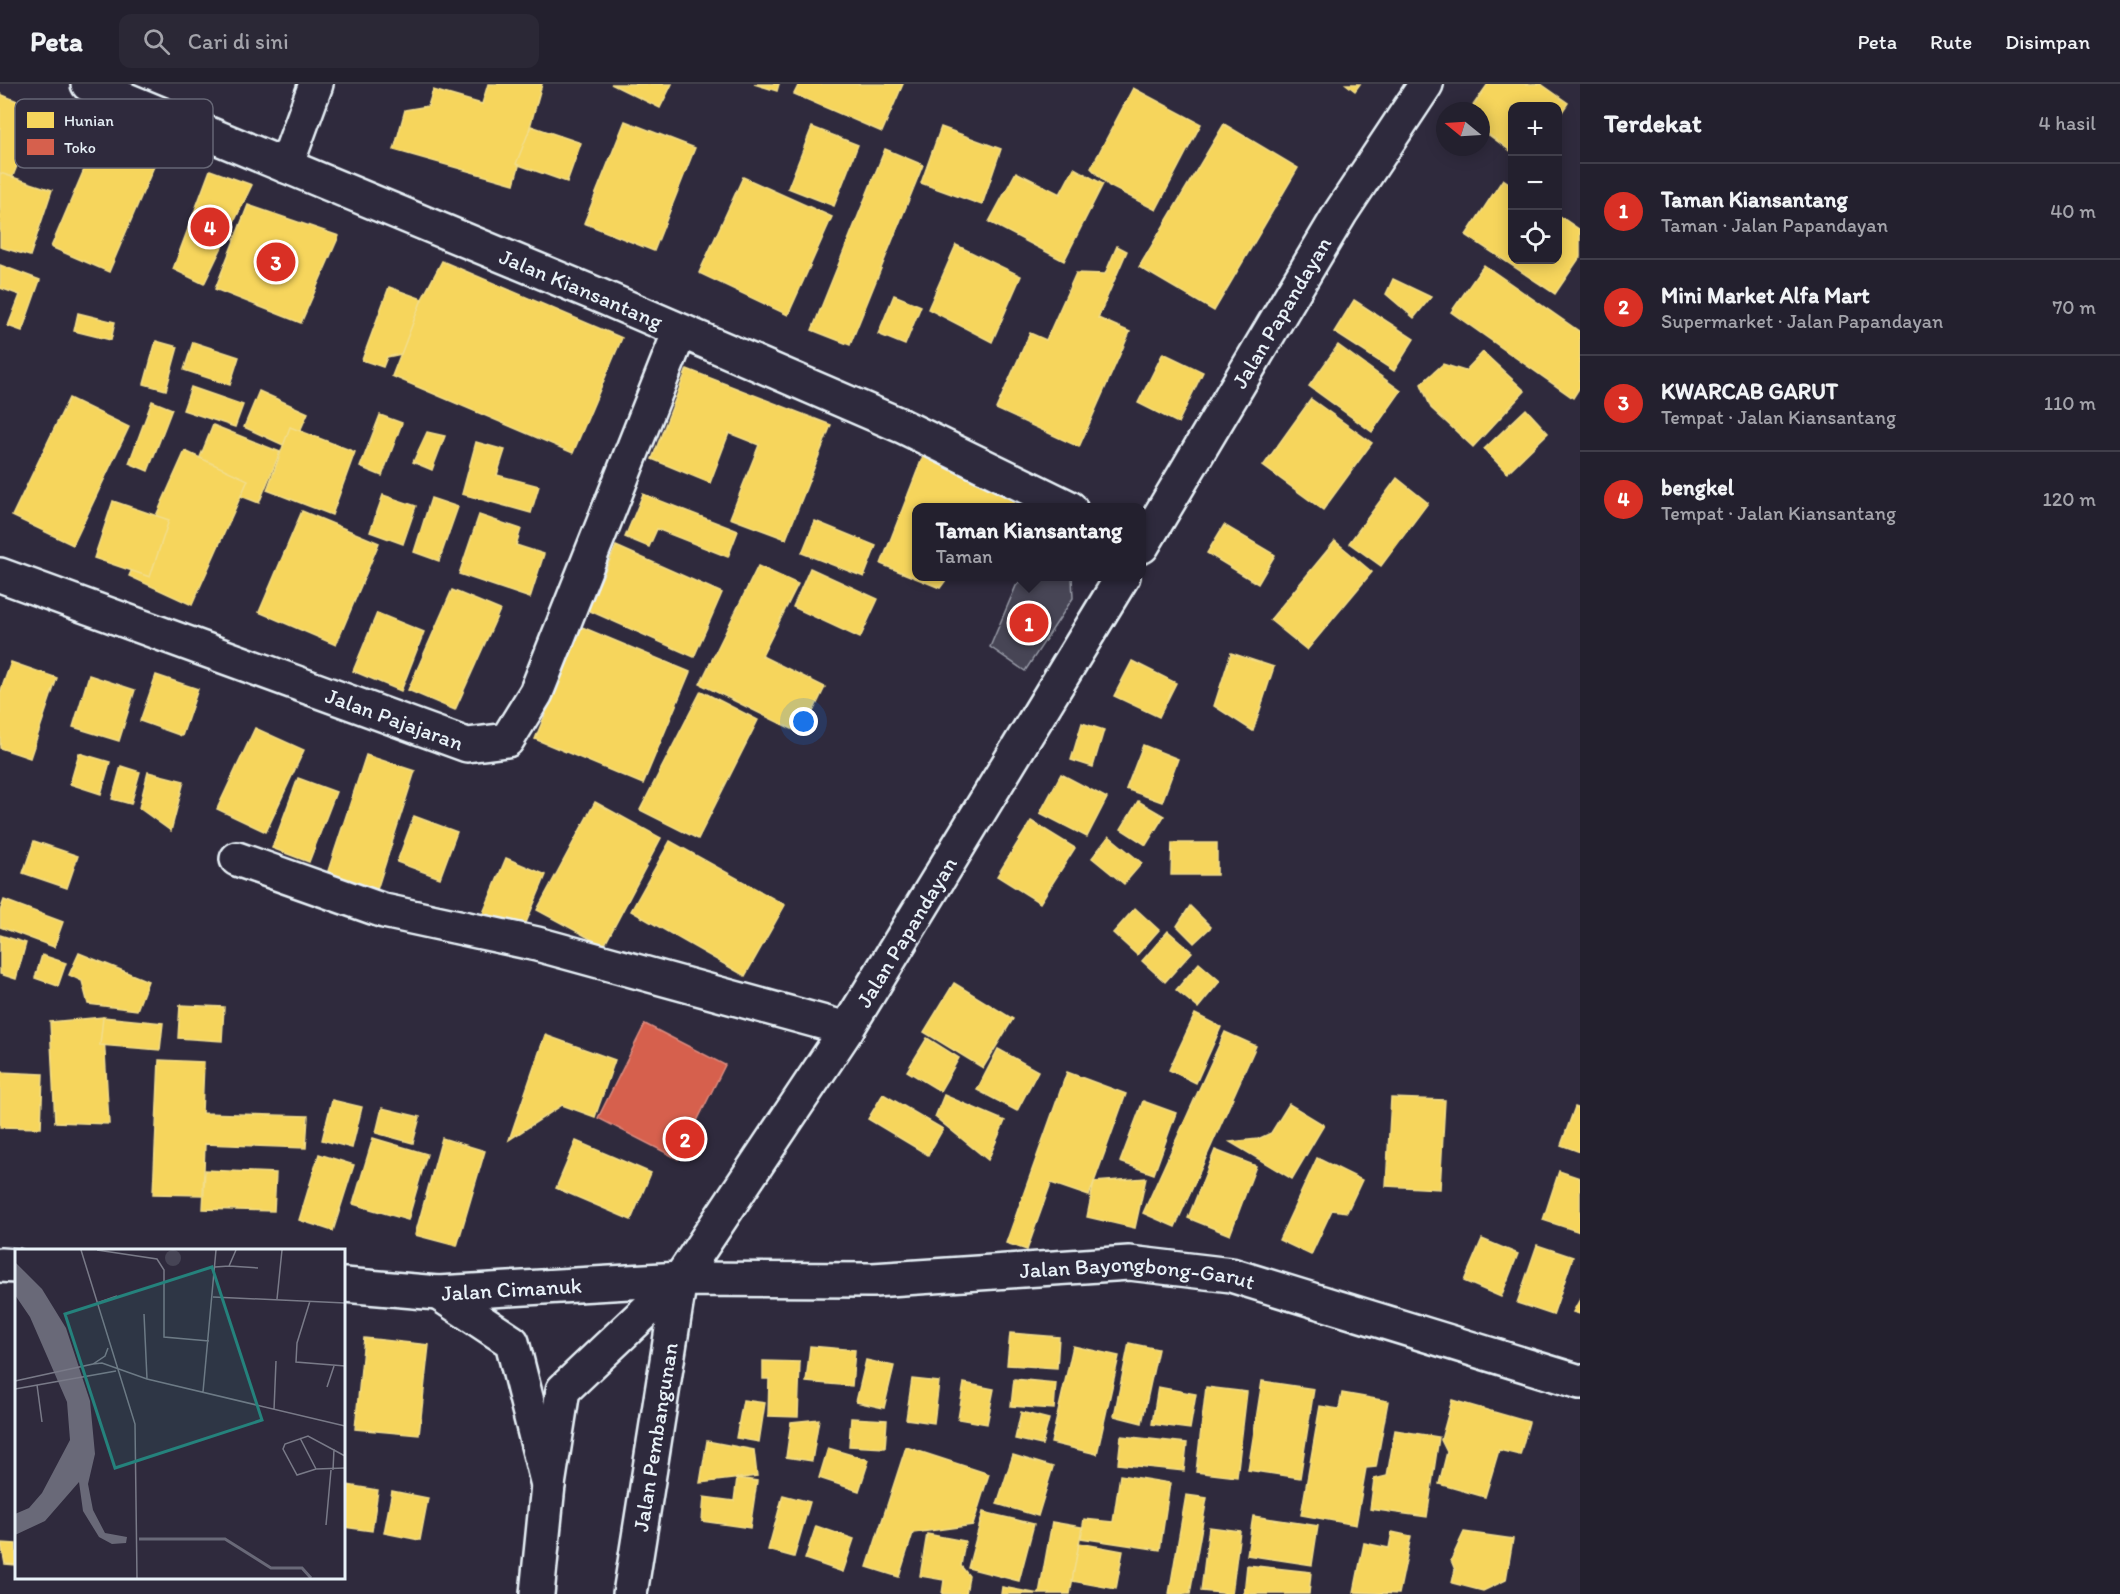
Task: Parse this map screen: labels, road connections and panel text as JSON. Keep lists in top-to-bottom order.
{
  "streets": {
    "main road": [
      "Jalan Kiansantang",
      "Jalan Papandayan",
      "Jalan Pajajaran",
      "Jalan Bayongbong-Garut",
      "Jalan Cimanuk",
      "Jalan Pembangunan"
    ]
  },
  "crossings": [
    ["Jalan Kiansantang", "Jalan Pajajaran"],
    ["Jalan Papandayan", "Jalan Bayongbong-Garut"],
    ["Jalan Papandayan", "Jalan Cimanuk"],
    ["Jalan Papandayan", "Jalan Pembangunan"],
    ["Jalan Bayongbong-Garut", "Jalan Cimanuk"],
    ["Jalan Bayongbong-Garut", "Jalan Pembangunan"],
    ["Jalan Cimanuk", "Jalan Pembangunan"]
  ],
  "legend": ["Hunian", "Toko"],
  "north": "left",
  "page": {
    "header": "Peta",
    "search": "Cari di sini",
    "nav": ["Peta", "Rute", "Disimpan"],
    "heading": ["Terdekat", "4 hasil"],
    "map_buttons": ["+", "−"],
    "list": [
      {
        "mark": "1",
        "name": "Taman Kiansantang",
        "note": "Taman · Jalan Papandayan",
        "value": "40 m"
      },
      {
        "mark": "2",
        "name": "Mini Market Alfa Mart",
        "note": "Supermarket · Jalan Papandayan",
        "value": "70 m"
      },
      {
        "mark": "3",
        "name": "KWARCAB GARUT",
        "note": "Tempat · Jalan Kiansantang",
        "value": "110 m"
      },
      {
        "mark": "4",
        "name": "bengkel",
        "note": "Tempat · Jalan Kiansantang",
        "value": "120 m"
      }
    ],
    "pins": [
      "4",
      "3",
      "1",
      "2"
    ],
    "popup": ["Taman Kiansantang", "Taman"]
  }
}
